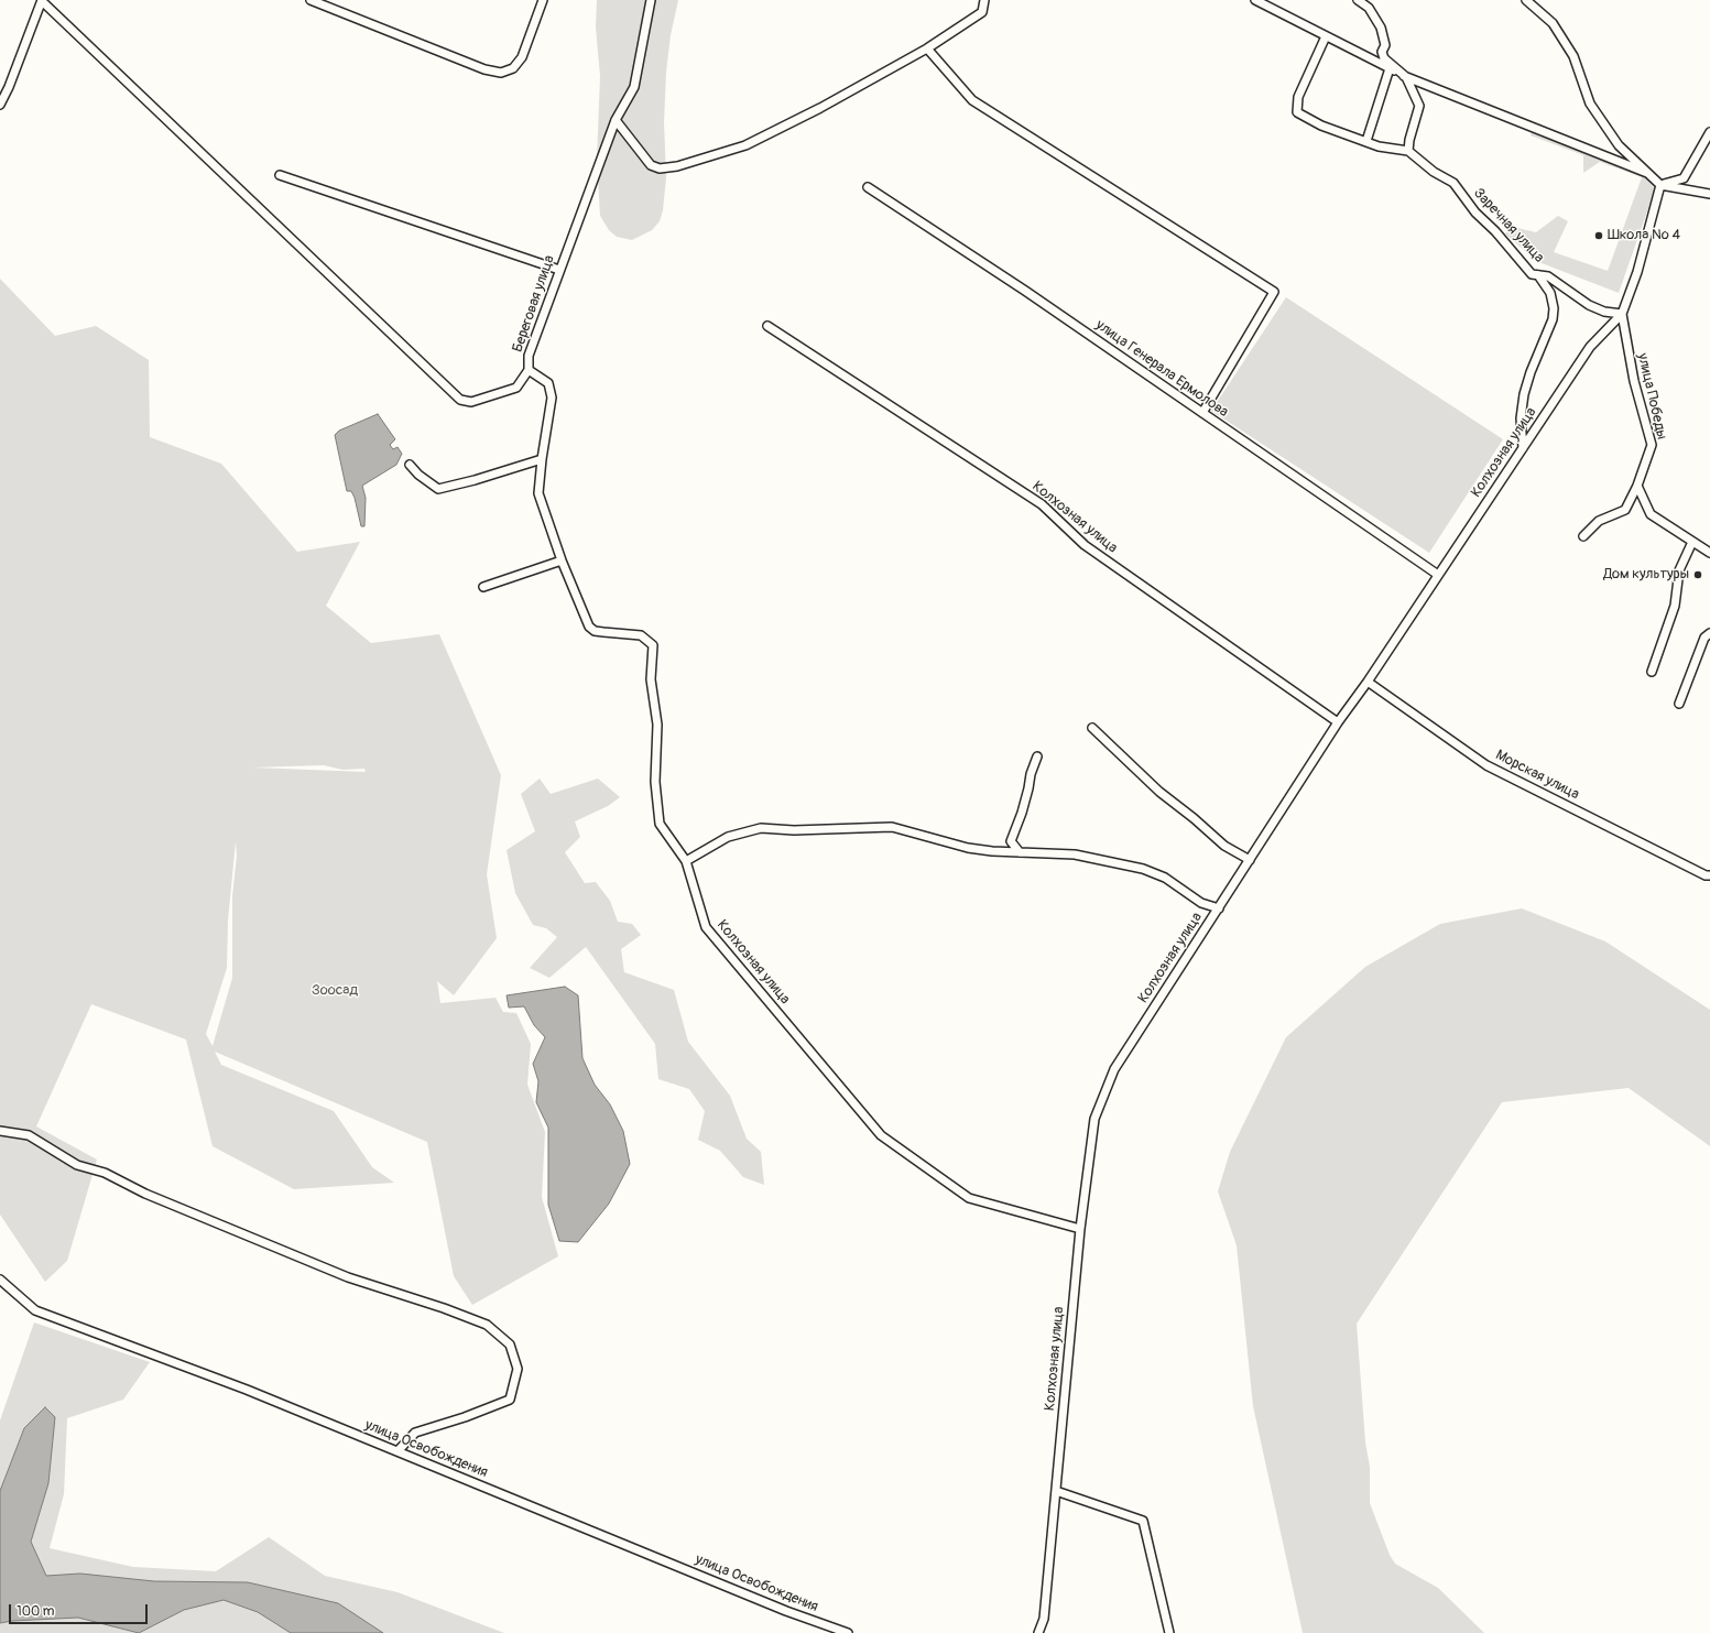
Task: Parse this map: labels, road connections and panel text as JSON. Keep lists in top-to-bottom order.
{
  "streets": {
    "street": [
      "Заречная улица",
      "Береговая улица",
      "улица Генерала Ермолова",
      "улица Победы",
      "Колхозная улица",
      "Морская улица",
      "улица Освобождения"
    ]
  },
  "crossings": [
    ["Заречная улица", "улица Победы"],
    ["Заречная улица", "Колхозная улица"],
    ["Береговая улица", "Колхозная улица"],
    ["улица Генерала Ермолова", "Колхозная улица"],
    ["улица Победы", "Колхозная улица"],
    ["Колхозная улица", "Морская улица"]
  ],
  "parks": ["Зоосад"],
  "places": ["Школа № 4", "Дом культуры"],
  "scale_bar": "100 m"
}
